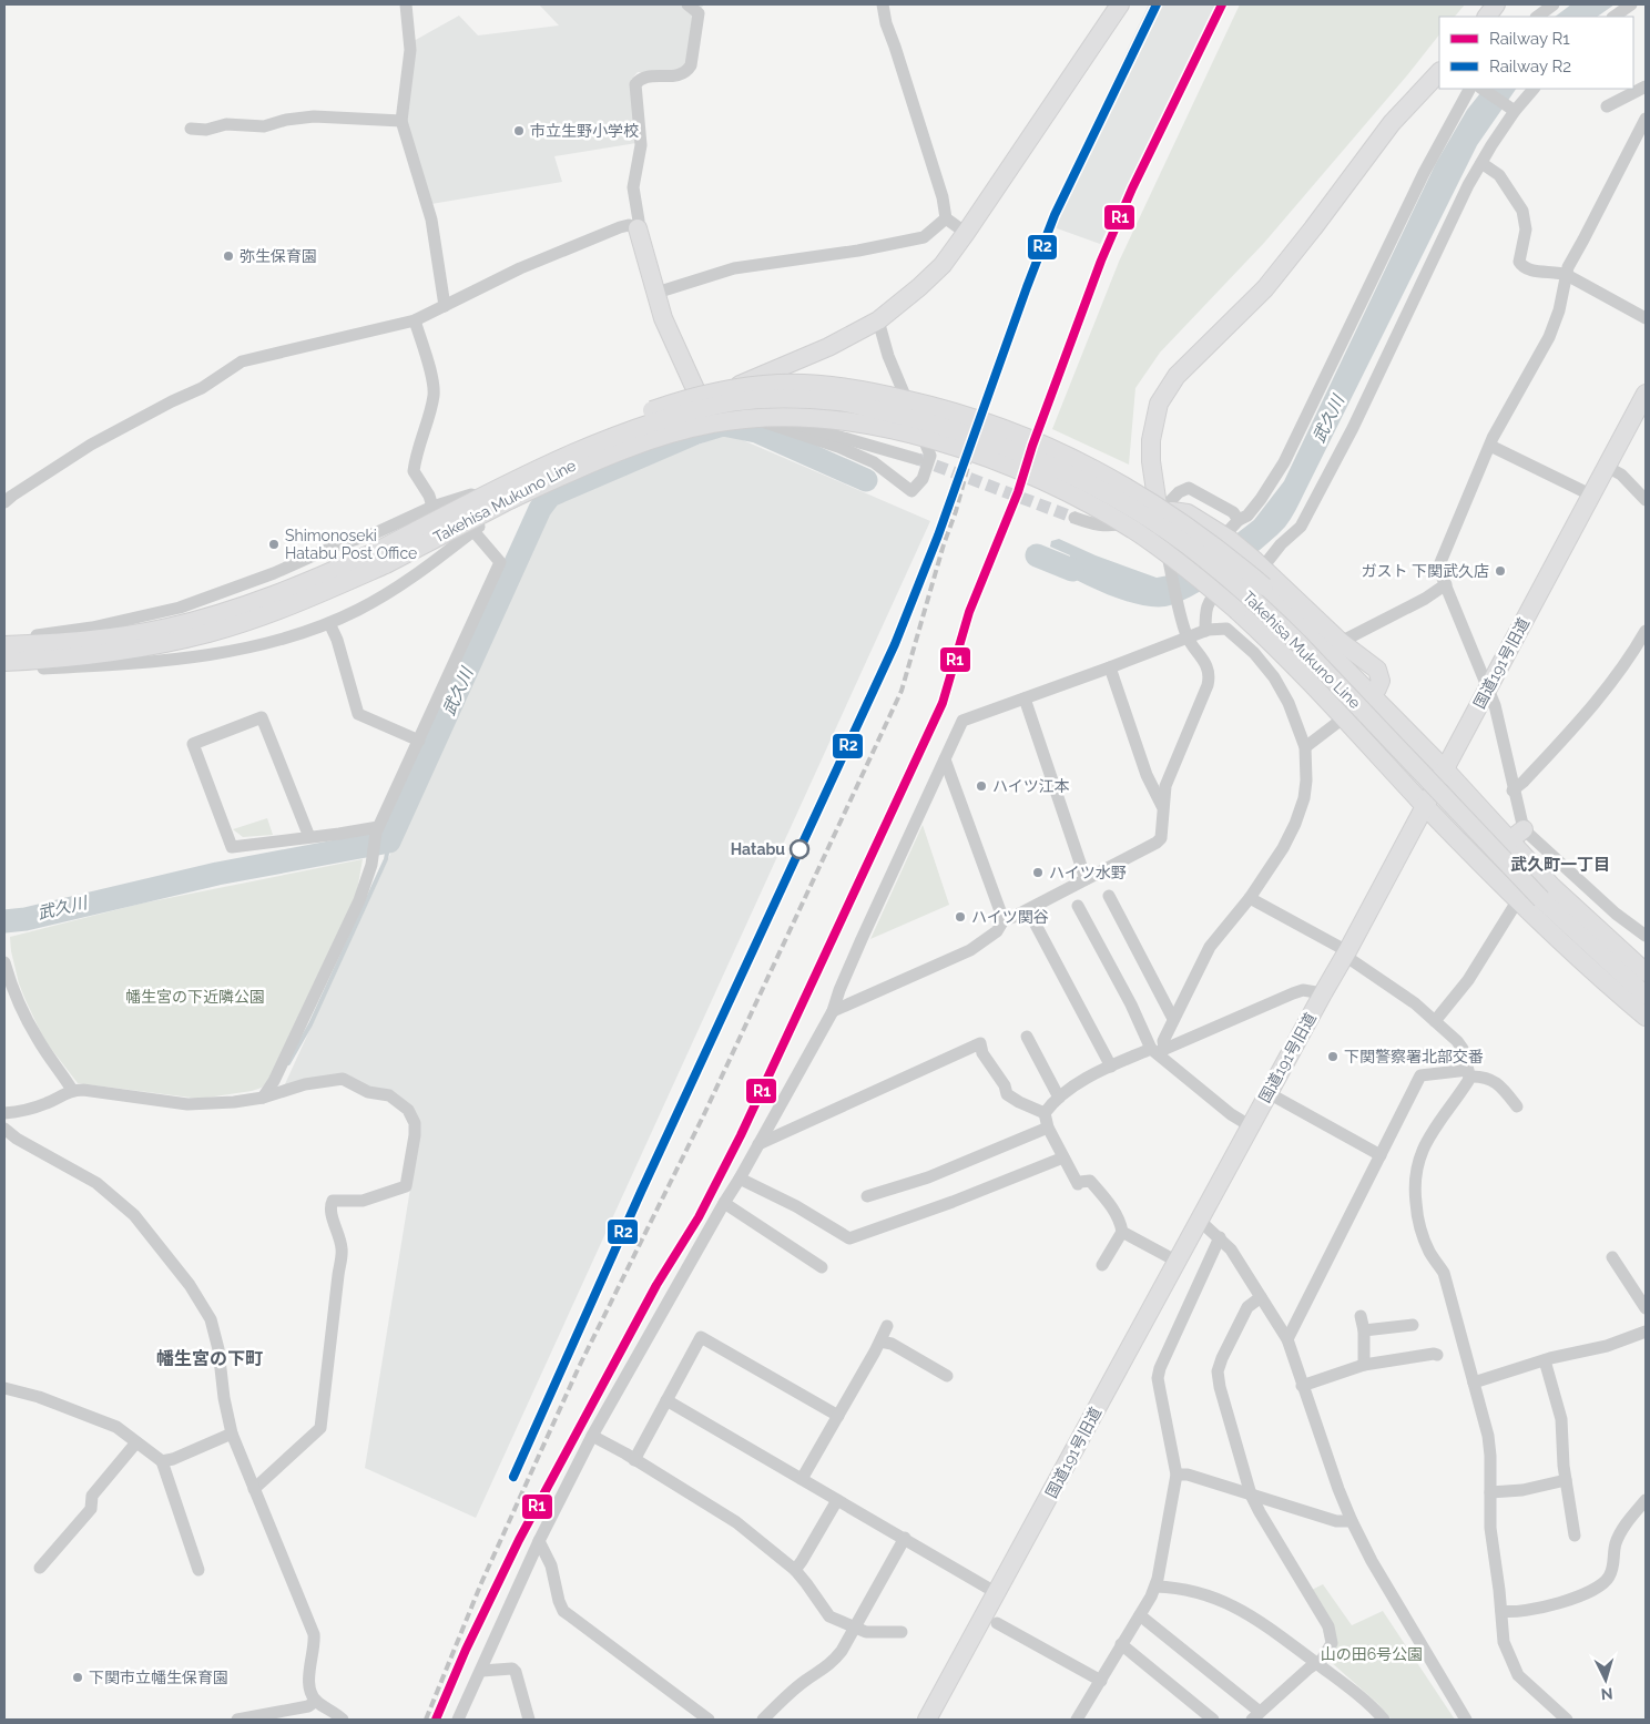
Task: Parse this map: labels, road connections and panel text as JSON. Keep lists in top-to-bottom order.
{
  "streets": {
    "main road": ["Takehisa Mukuno Line", "国道191号旧道"]
  },
  "districts": ["武久町一丁目", "幡生宮の下町"],
  "water": ["武久川"],
  "parks": ["幡生宮の下近隣公園", "山の田6号公園"],
  "places": [
    "市立生野小学校",
    "弥生保育園",
    "Shimonoseki Hatabu Post Office",
    "ガスト 下関武久店",
    "ハイツ江本",
    "Hatabu",
    "ハイツ水野",
    "ハイツ関谷",
    "下関警察署北部交番",
    "下関市立幡生保育園"
  ],
  "lines": ["rail line R1", "rail line R2"],
  "legend": ["Railway R1", "Railway R2"],
  "north": "bottom"
}
